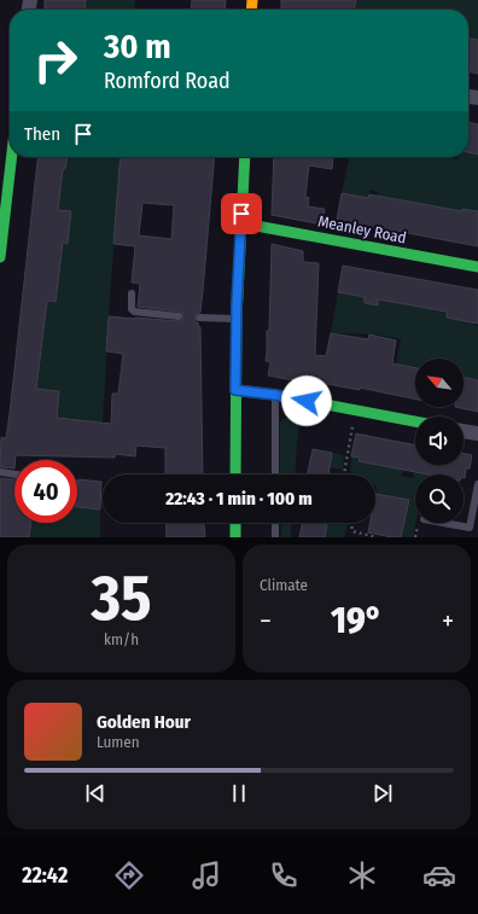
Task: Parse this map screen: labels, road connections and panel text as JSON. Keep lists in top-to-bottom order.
{
  "streets": {
    "street": ["Meanley Road"]
  },
  "north": "top left",
  "page": {
    "turn": ["30 m", "Romford Road"],
    "then": "Then",
    "limit": "40",
    "trip": "22:43 · 1 min · 100 m",
    "tile": [
      ["35", "km/h"],
      "Climate"
    ],
    "heat": ["−", "19°", "+"],
    "song": ["Golden Hour", "Lumen"],
    "tabs": "22:42"
  }
}
